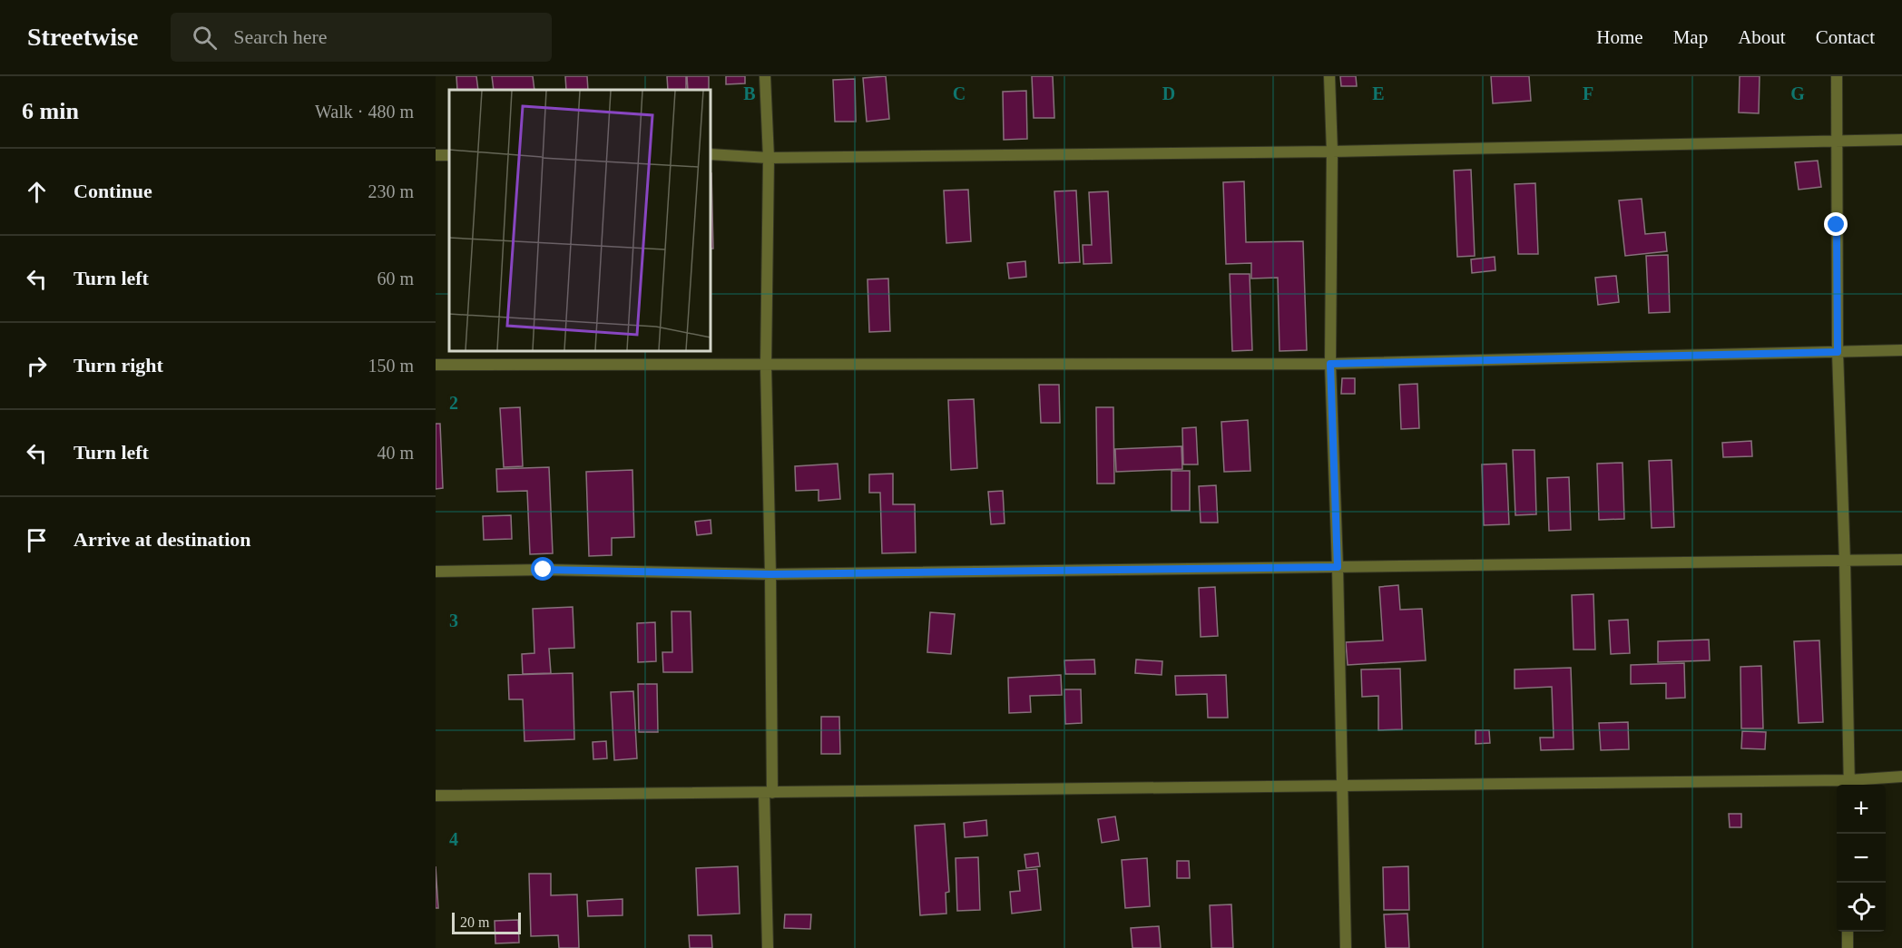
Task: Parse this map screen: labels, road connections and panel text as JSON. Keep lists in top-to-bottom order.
{
  "scale_bar": "20 m",
  "page": {
    "header": "Streetwise",
    "search": "Search here",
    "nav": [
      "Home",
      "Map",
      "About",
      "Contact"
    ],
    "heading": ["6 min", "Walk · 480 m"],
    "list": [
      ["Continue", "230 m"],
      ["Turn left", "60 m"],
      ["Turn right", "150 m"],
      ["Turn left", "40 m"],
      "Arrive at destination"
    ],
    "map_buttons": ["+", "−"],
    "scale": "20 m"
  },
  "grid": {
    "columns": [
      "B",
      "C",
      "D",
      "E",
      "F",
      "G"
    ],
    "rows": ["2", "3", "4"]
  }
}
